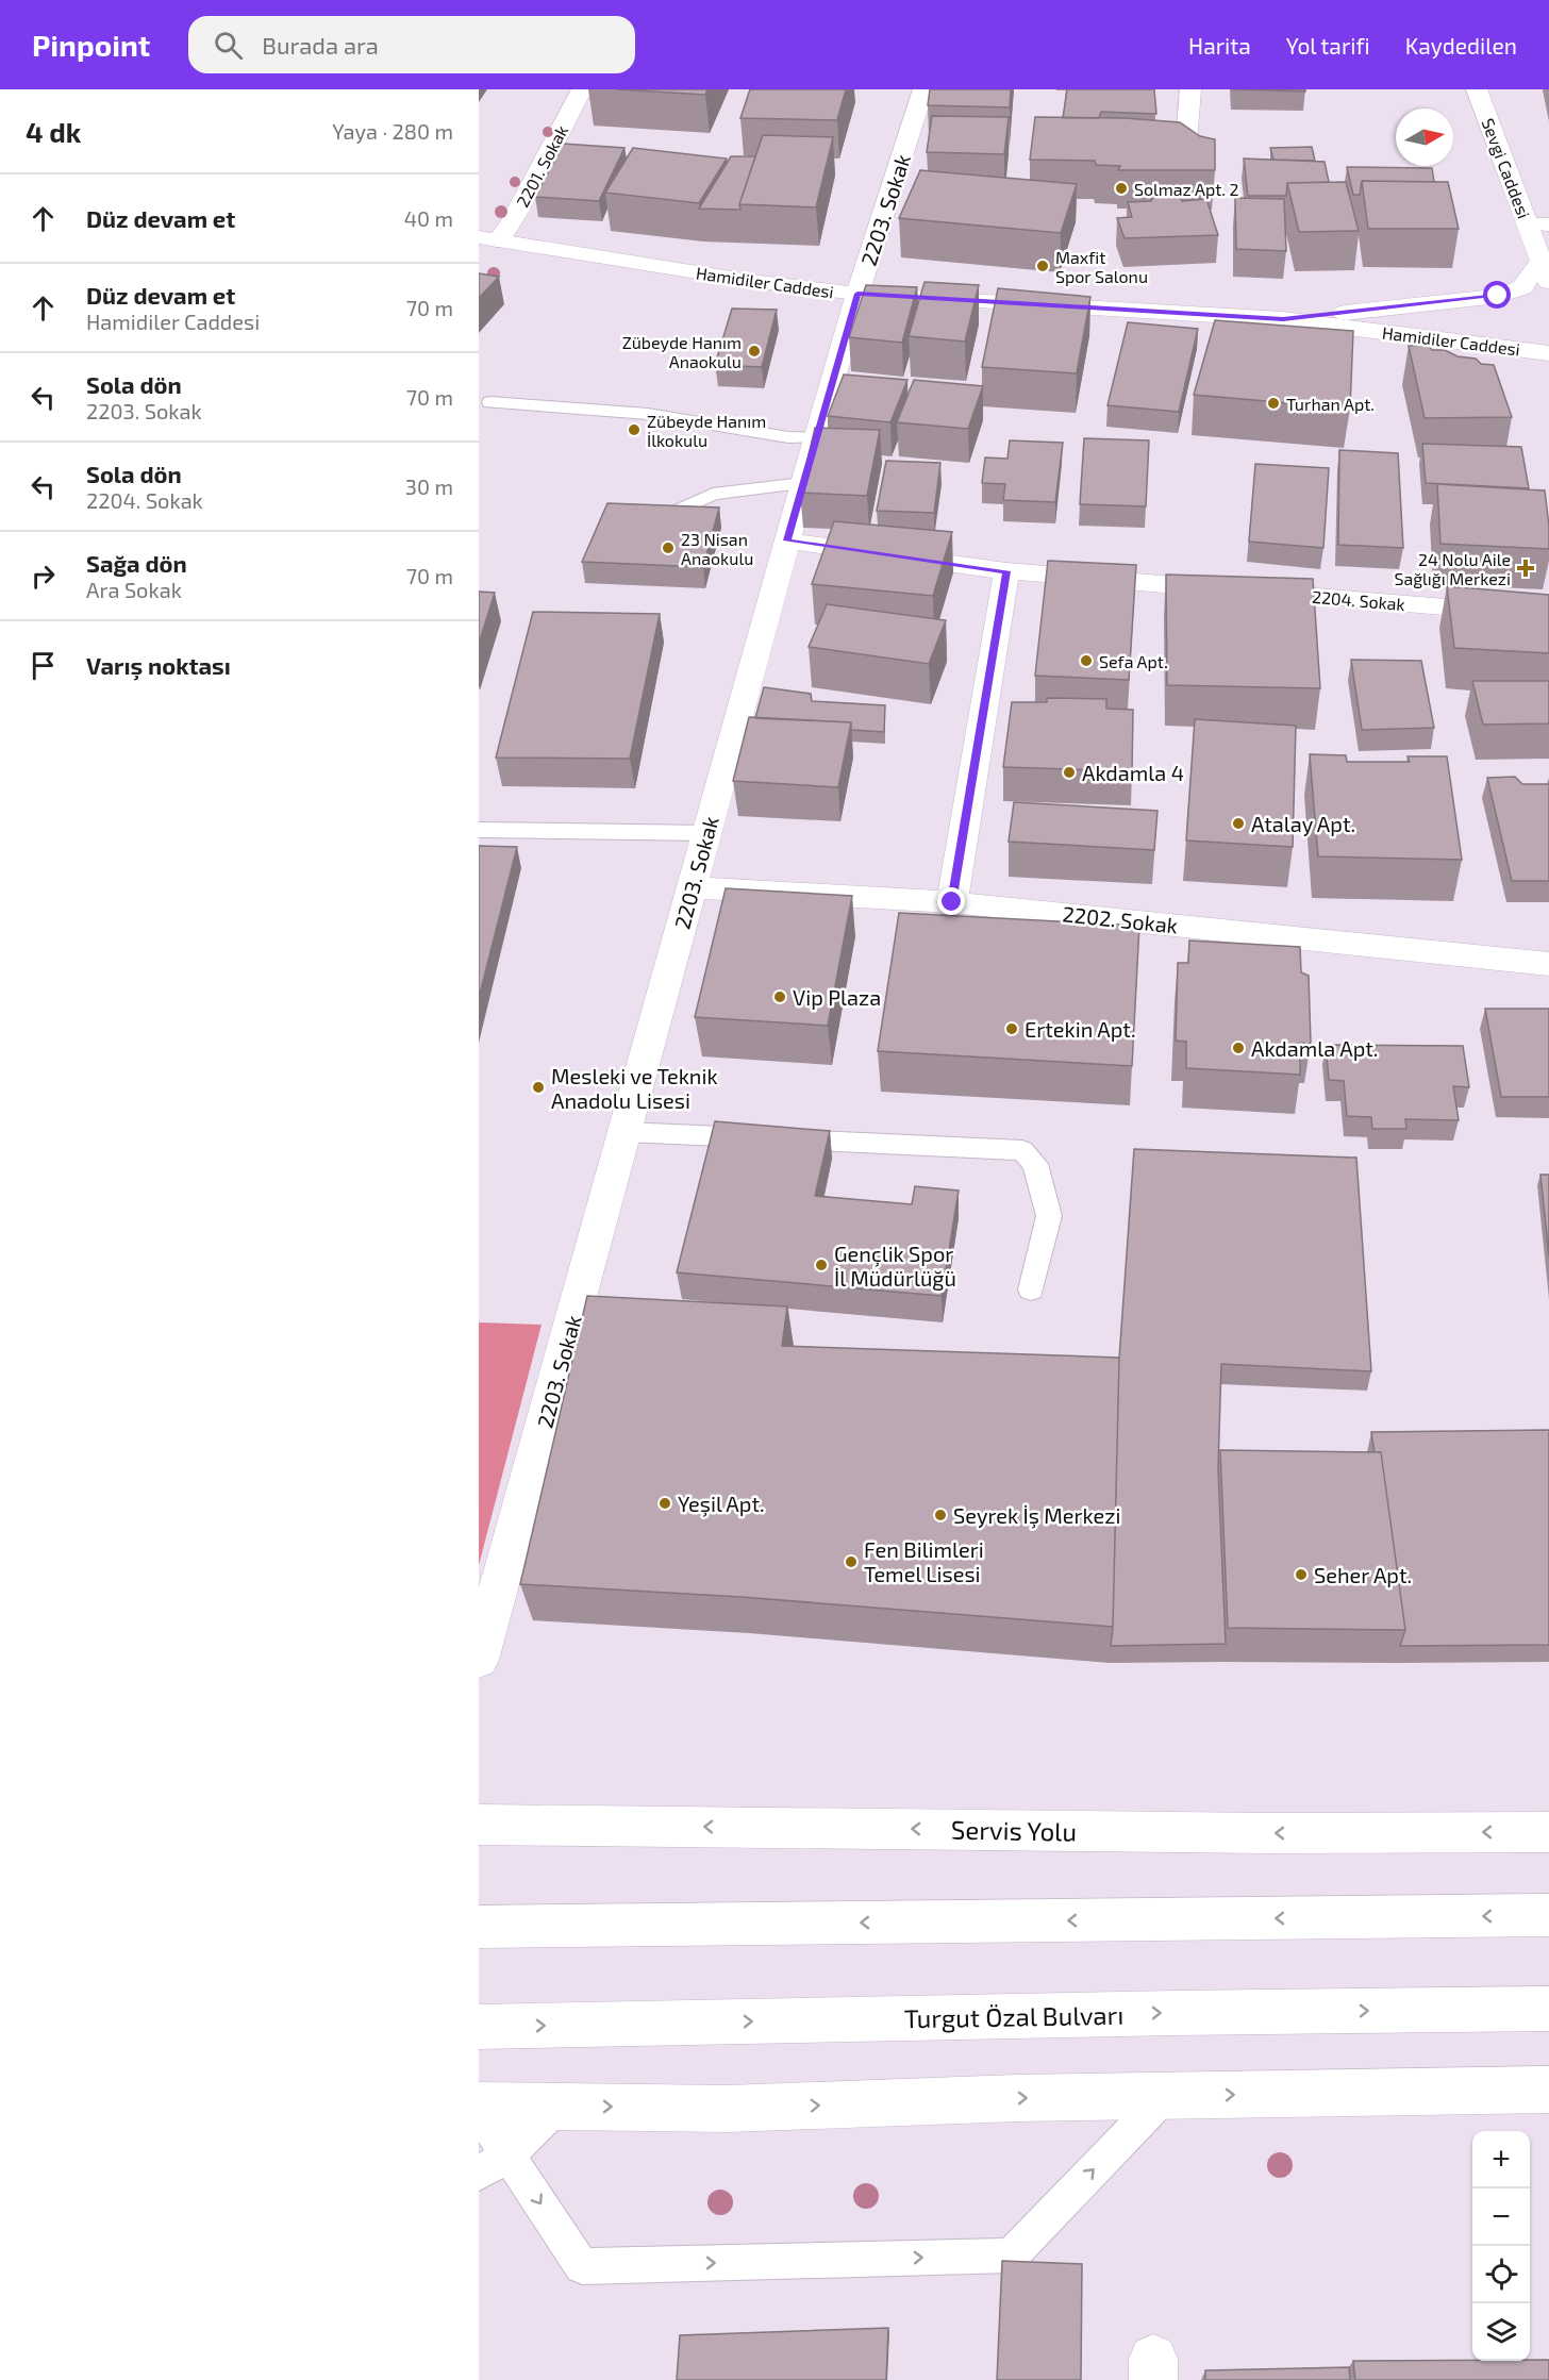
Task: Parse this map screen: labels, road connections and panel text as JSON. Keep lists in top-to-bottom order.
{
  "streets": {
    "street": [
      "2201. Sokak",
      "Sevgi Caddesi",
      "2203. Sokak",
      "Hamidiler Caddesi",
      "2204. Sokak",
      "2202. Sokak",
      "Servis Yolu",
      "Turgut Özal Bulvarı"
    ]
  },
  "crossings": [
    ["2201. Sokak", "Hamidiler Caddesi"],
    ["2203. Sokak", "Hamidiler Caddesi"],
    ["2203. Sokak", "2204. Sokak"],
    ["2203. Sokak", "2202. Sokak"]
  ],
  "places": {
    "other": [
      "Solmaz Apt. 2",
      "Maxfit Spor Salonu",
      "Zübeyde Hanım Anaokulu",
      "Turhan Apt.",
      "Zübeyde Hanım İlkokulu",
      "23 Nisan Anaokulu",
      "Sefa Apt.",
      "Akdamla 4",
      "Atalay Apt.",
      "Vip Plaza",
      "Ertekin Apt.",
      "Akdamla Apt.",
      "Mesleki ve Teknik Anadolu Lisesi",
      "Gençlik Spor İl Müdürlüğü",
      "Yeşil Apt.",
      "Seyrek İş Merkezi",
      "Fen Bilimleri Temel Lisesi",
      "Seher Apt."
    ],
    "health": ["24 Nolu Aile Sağlığı Merkezi"]
  },
  "north": "right",
  "page": {
    "header": "Pinpoint",
    "search": "Burada ara",
    "nav": ["Harita", "Yol tarifi", "Kaydedilen"],
    "heading": ["4 dk", "Yaya · 280 m"],
    "list": [
      ["Düz devam et", "40 m"],
      ["Düz devam et", "Hamidiler Caddesi", "70 m"],
      ["Sola dön", "2203. Sokak", "70 m"],
      ["Sola dön", "2204. Sokak", "30 m"],
      ["Sağa dön", "Ara Sokak", "70 m"],
      "Varış noktası"
    ],
    "map_buttons": ["+", "−"]
  }
}
